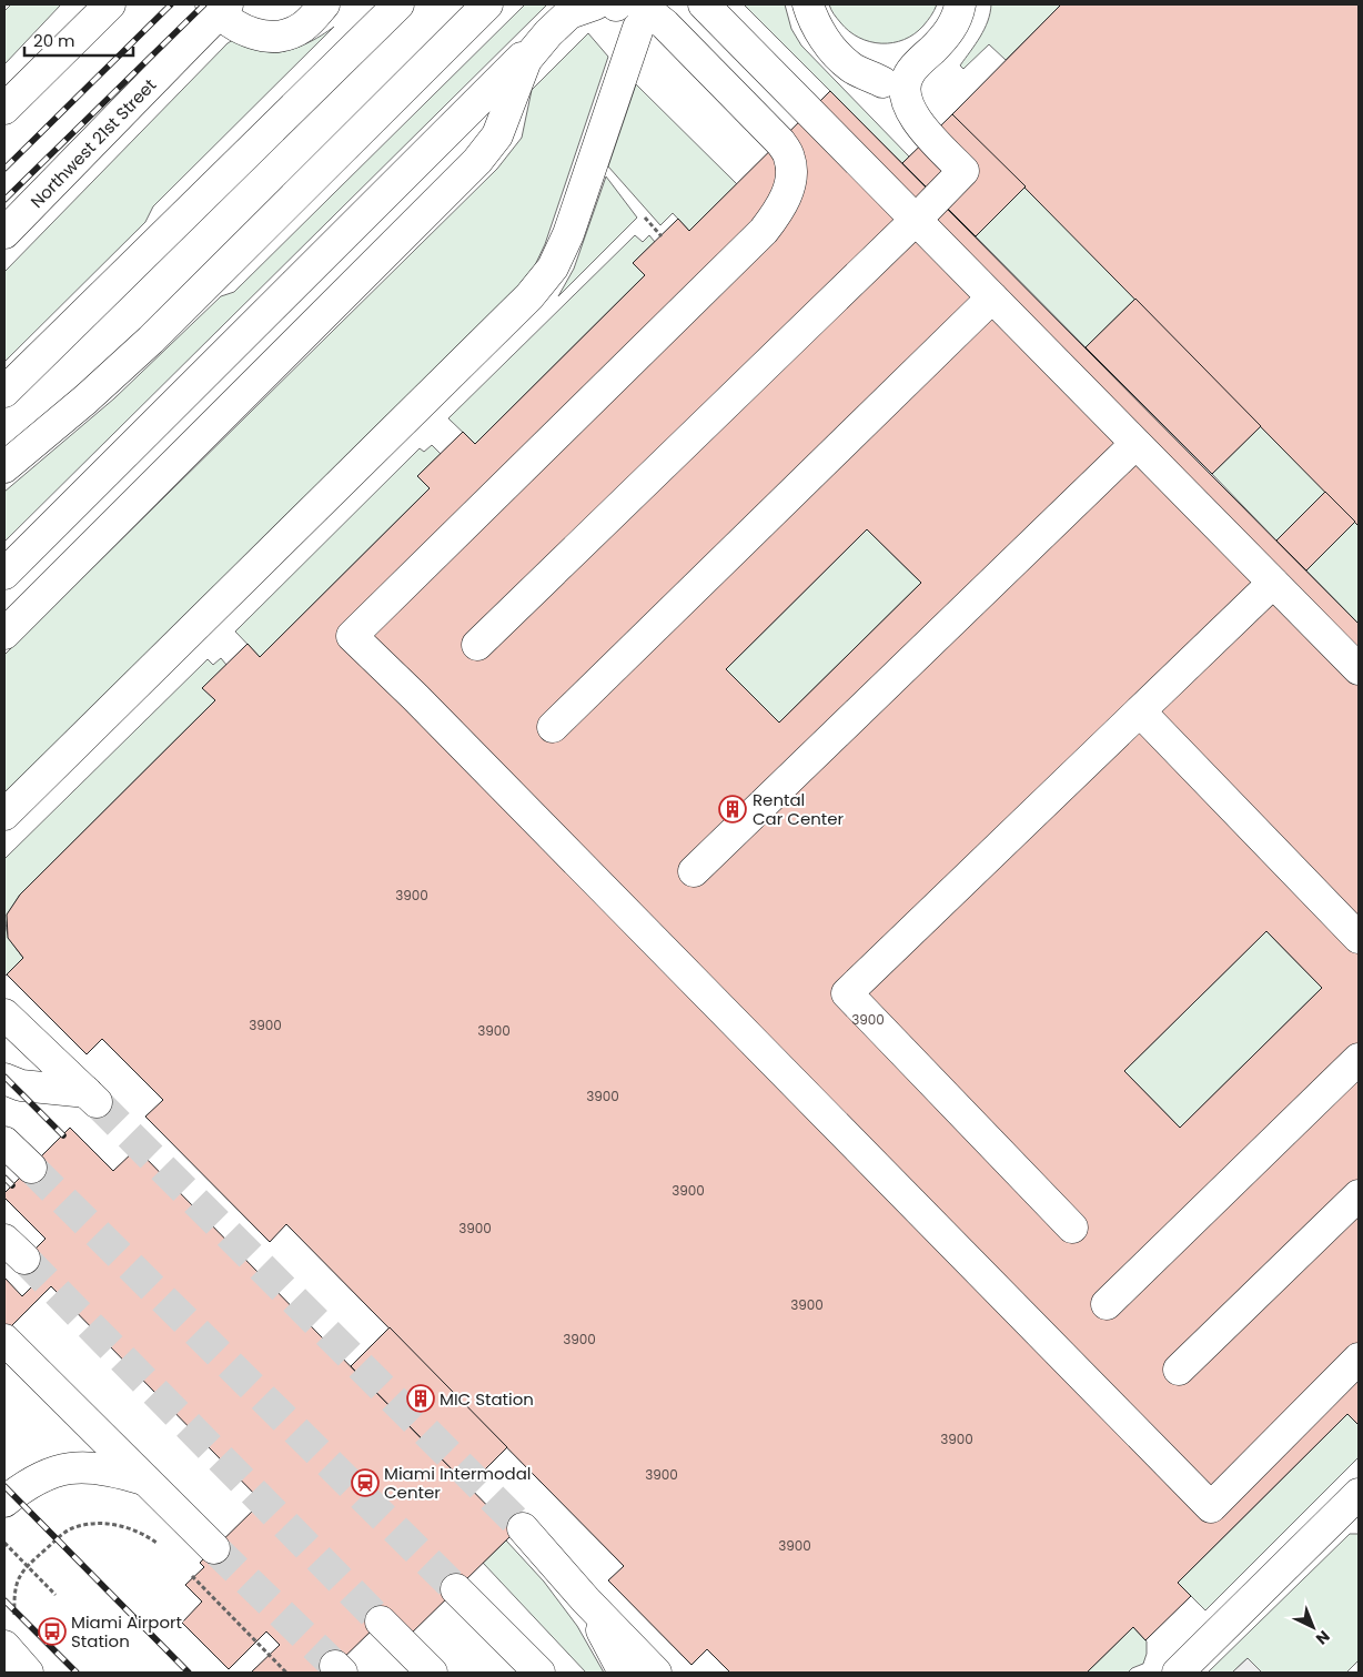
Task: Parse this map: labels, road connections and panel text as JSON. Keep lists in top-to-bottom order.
{
  "streets": {
    "main road": ["Northwest 21st Street"]
  },
  "places": {
    "building": ["Rental Car Center", "MIC Station"],
    "station": ["Miami Intermodal Center"],
    "bus stop": ["Miami Airport Station"]
  },
  "house_numbers": [
    "3900",
    "3900",
    "3900",
    "3900",
    "3900",
    "3900",
    "3900",
    "3900",
    "3900",
    "3900",
    "3900",
    "3900"
  ],
  "scale_bar": "20 m",
  "north": "bottom right"
}
